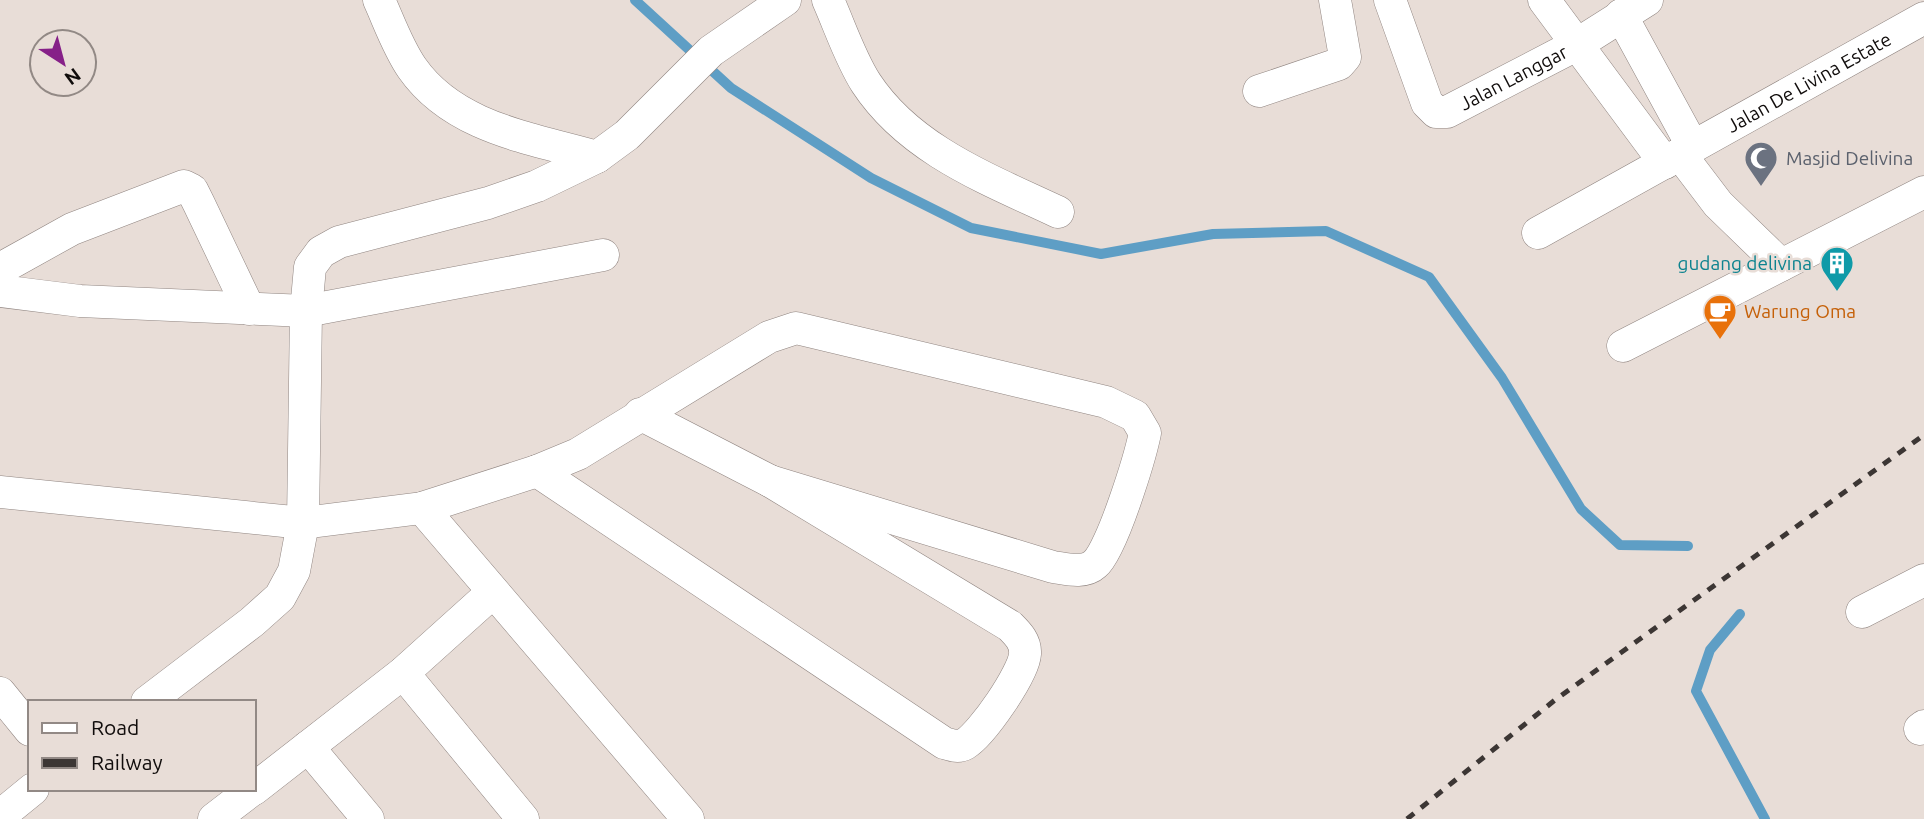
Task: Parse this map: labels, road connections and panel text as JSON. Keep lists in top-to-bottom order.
{
  "streets": {
    "street": ["Jalan Langgar", "Jalan De Livina Estate"]
  },
  "places": {
    "mosque": ["Masjid Delivina"],
    "building": ["gudang delivina"],
    "cafe": ["Warung Oma"]
  },
  "legend": ["Road", "Railway"],
  "north": "bottom right"
}
